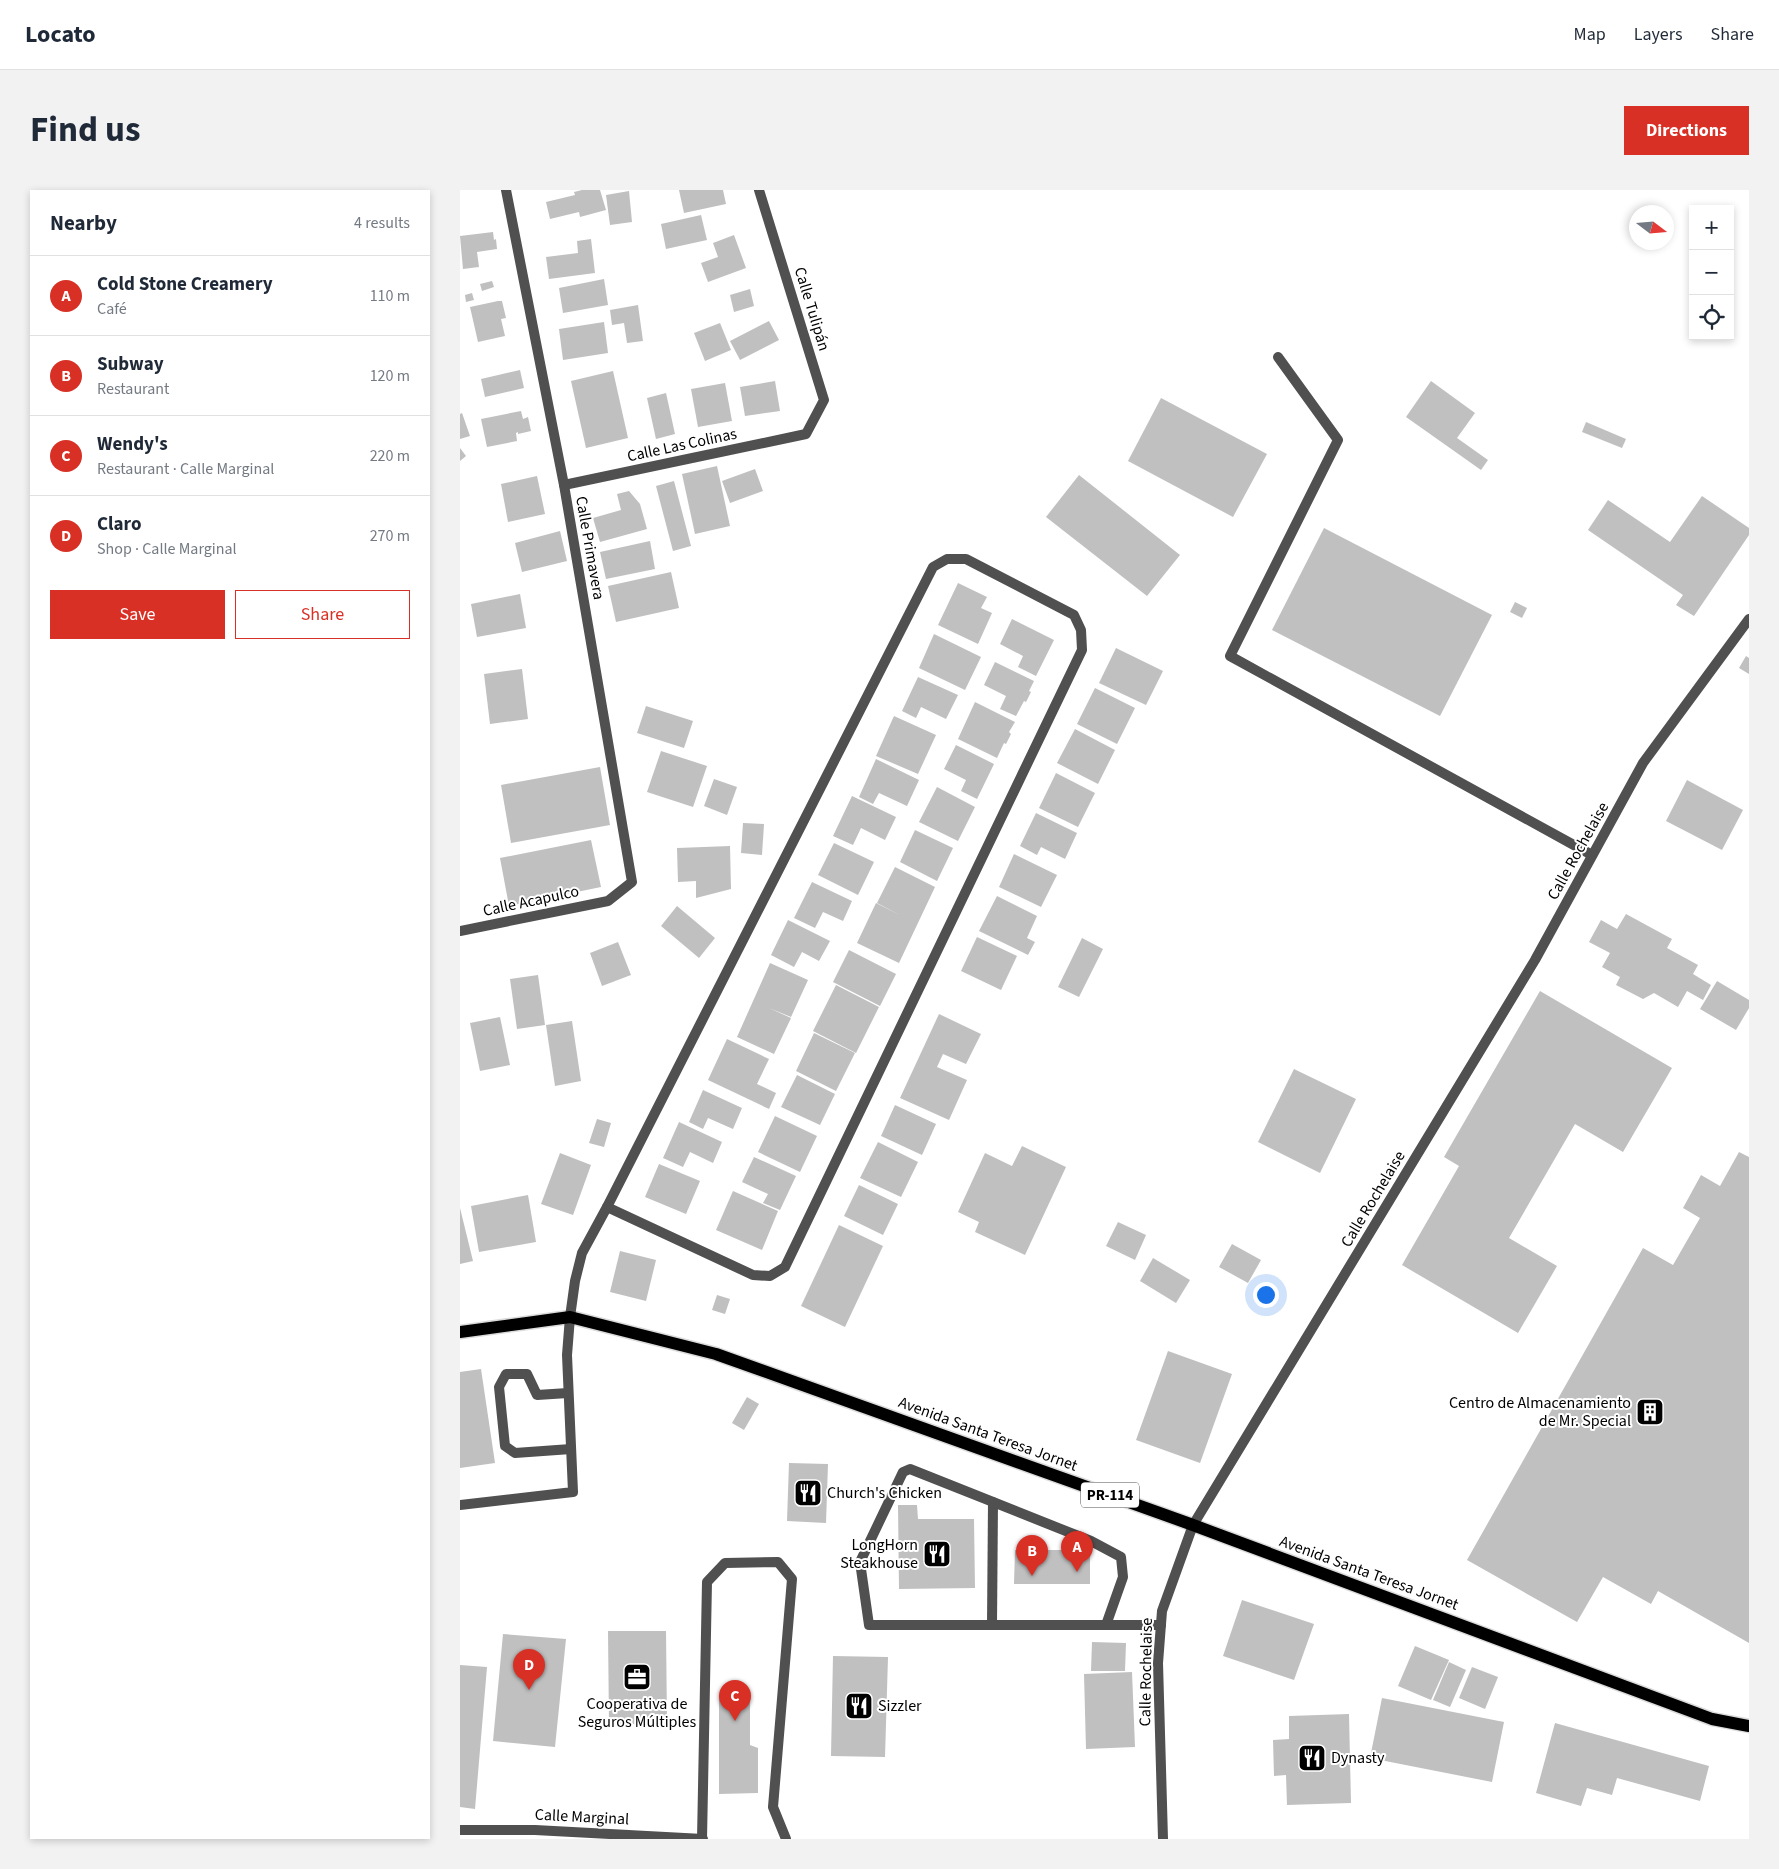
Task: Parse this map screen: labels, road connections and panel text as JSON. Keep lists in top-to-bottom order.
{
  "streets": {
    "main road": ["Avenida Santa Teresa Jornet", "PR-114"],
    "street": [
      "Calle Tulipán",
      "Calle Las Colinas",
      "Calle Primavera",
      "Calle Rochelaise",
      "Calle Acapulco",
      "Calle Marginal"
    ]
  },
  "crossings": [
    ["Calle Tulipán", "Calle Las Colinas"],
    ["Calle Las Colinas", "Calle Primavera"],
    ["Calle Primavera", "Calle Acapulco"],
    ["Calle Rochelaise", "Avenida Santa Teresa Jornet"]
  ],
  "places": {
    "building": ["Centro de Almacenamiento de Mr. Special"],
    "restaurant": [
      "Church's Chicken",
      "LongHorn Steakhouse",
      "Sizzler",
      "Dynasty"
    ],
    "office": ["Cooperativa de Seguros Múltiples"]
  },
  "north": "right",
  "page": {
    "header": "Locato",
    "nav": ["Map", "Layers", "Share"],
    "title": "Find us",
    "buttons": [
      "Directions",
      ["Save", "Share"]
    ],
    "heading": ["Nearby", "4 results"],
    "map_buttons": ["+", "−"],
    "list": [
      {
        "mark": "A",
        "name": "Cold Stone Creamery",
        "note": "Café",
        "value": "110 m"
      },
      {
        "mark": "B",
        "name": "Subway",
        "note": "Restaurant",
        "value": "120 m"
      },
      {
        "mark": "C",
        "name": "Wendy's",
        "note": "Restaurant · Calle Marginal",
        "value": "220 m"
      },
      {
        "mark": "D",
        "name": "Claro",
        "note": "Shop · Calle Marginal",
        "value": "270 m"
      }
    ],
    "pins": [
      "A",
      "B",
      "D",
      "C"
    ]
  }
}
